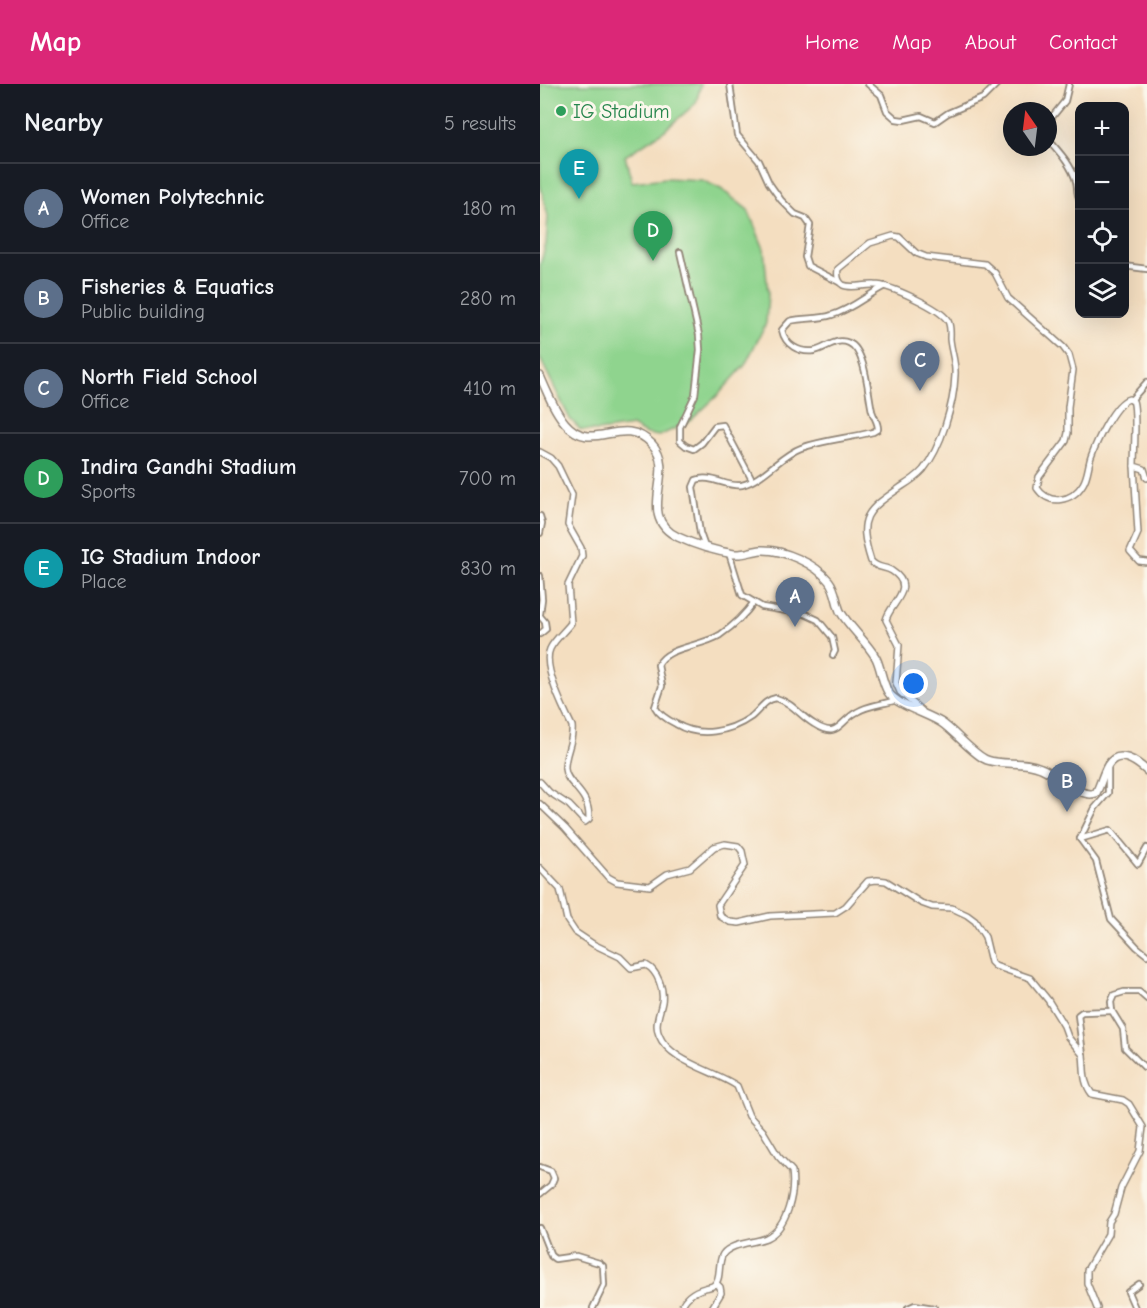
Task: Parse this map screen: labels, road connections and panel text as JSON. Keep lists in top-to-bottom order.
{
  "places": ["IG Stadium"],
  "north": "top",
  "page": {
    "header": "Map",
    "nav": [
      "Home",
      "Map",
      "About",
      "Contact"
    ],
    "heading": ["Nearby", "5 results"],
    "map_buttons": ["+", "−"],
    "pins": [
      "E",
      "D",
      "C",
      "A",
      "B"
    ],
    "list": [
      {
        "mark": "A",
        "name": "Women Polytechnic",
        "note": "Office",
        "value": "180 m"
      },
      {
        "mark": "B",
        "name": "Fisheries & Equatics",
        "note": "Public building",
        "value": "280 m"
      },
      {
        "mark": "C",
        "name": "North Field School",
        "note": "Office",
        "value": "410 m"
      },
      {
        "mark": "D",
        "name": "Indira Gandhi Stadium",
        "note": "Sports",
        "value": "700 m"
      },
      {
        "mark": "E",
        "name": "IG Stadium Indoor",
        "note": "Place",
        "value": "830 m"
      }
    ]
  }
}
